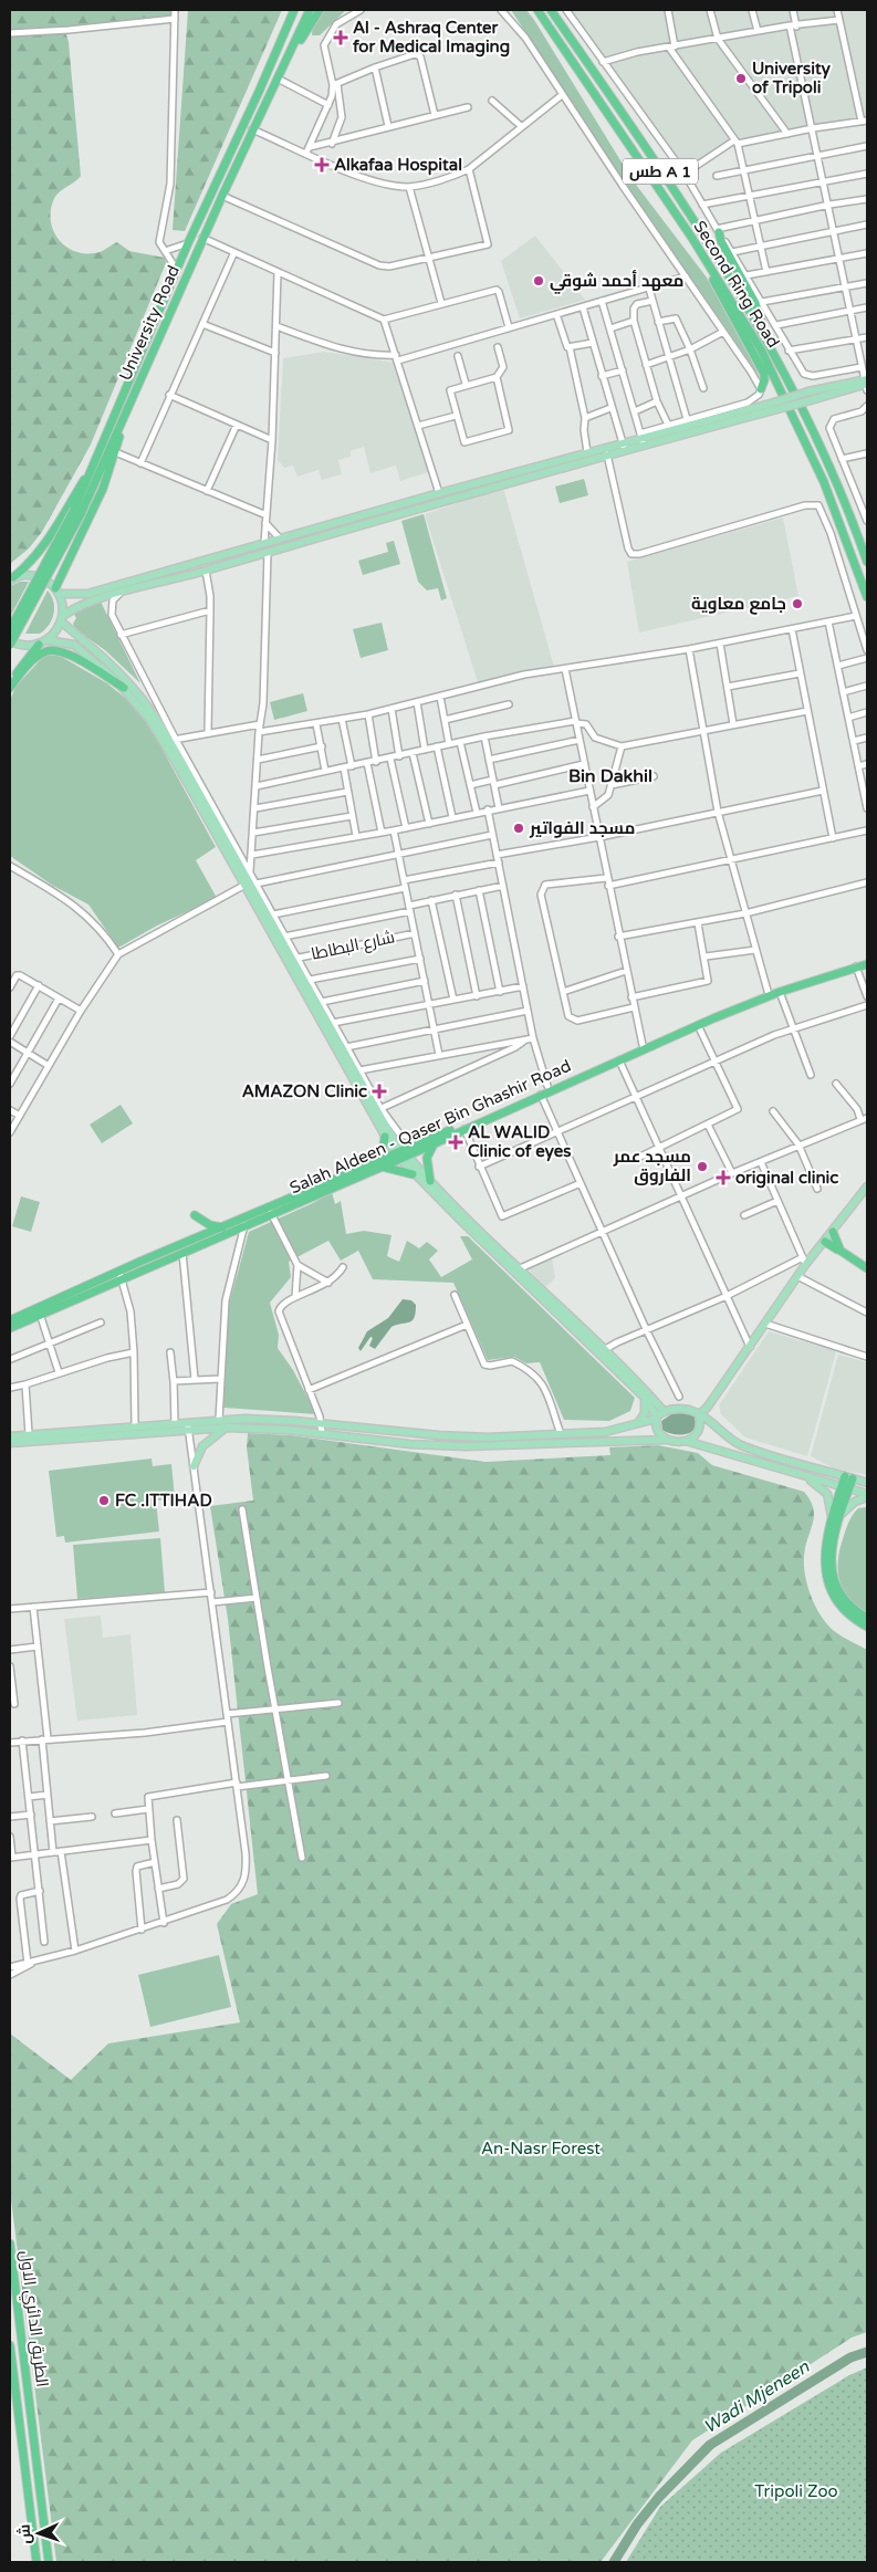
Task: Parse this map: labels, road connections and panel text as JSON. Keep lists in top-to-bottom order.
{
  "streets": {
    "highway": [
      "طس A 1",
      "Second Ring Road",
      "University Road",
      "Salah Aldeen - Qaser Bin Ghashir Road",
      "الطريق الدائري الاول"
    ],
    "street": ["شارع البطاطا"]
  },
  "districts": ["Bin Dakhil"],
  "water": ["Wadi Mjeneen"],
  "parks": ["An-Nasr Forest", "Tripoli Zoo"],
  "places": {
    "health": [
      "Al - Ashraq Center for Medical Imaging",
      "Alkafaa Hospital",
      "AMAZON Clinic",
      "AL WALID Clinic of eyes",
      "original clinic"
    ],
    "other": [
      "University of Tripoli",
      "معهد أحمد شوقي",
      "جامع معاوية",
      "مسجد الفواتير",
      "مسجد عمر الفاروق",
      "FC .ITTIHAD"
    ]
  },
  "north": "left"
}
